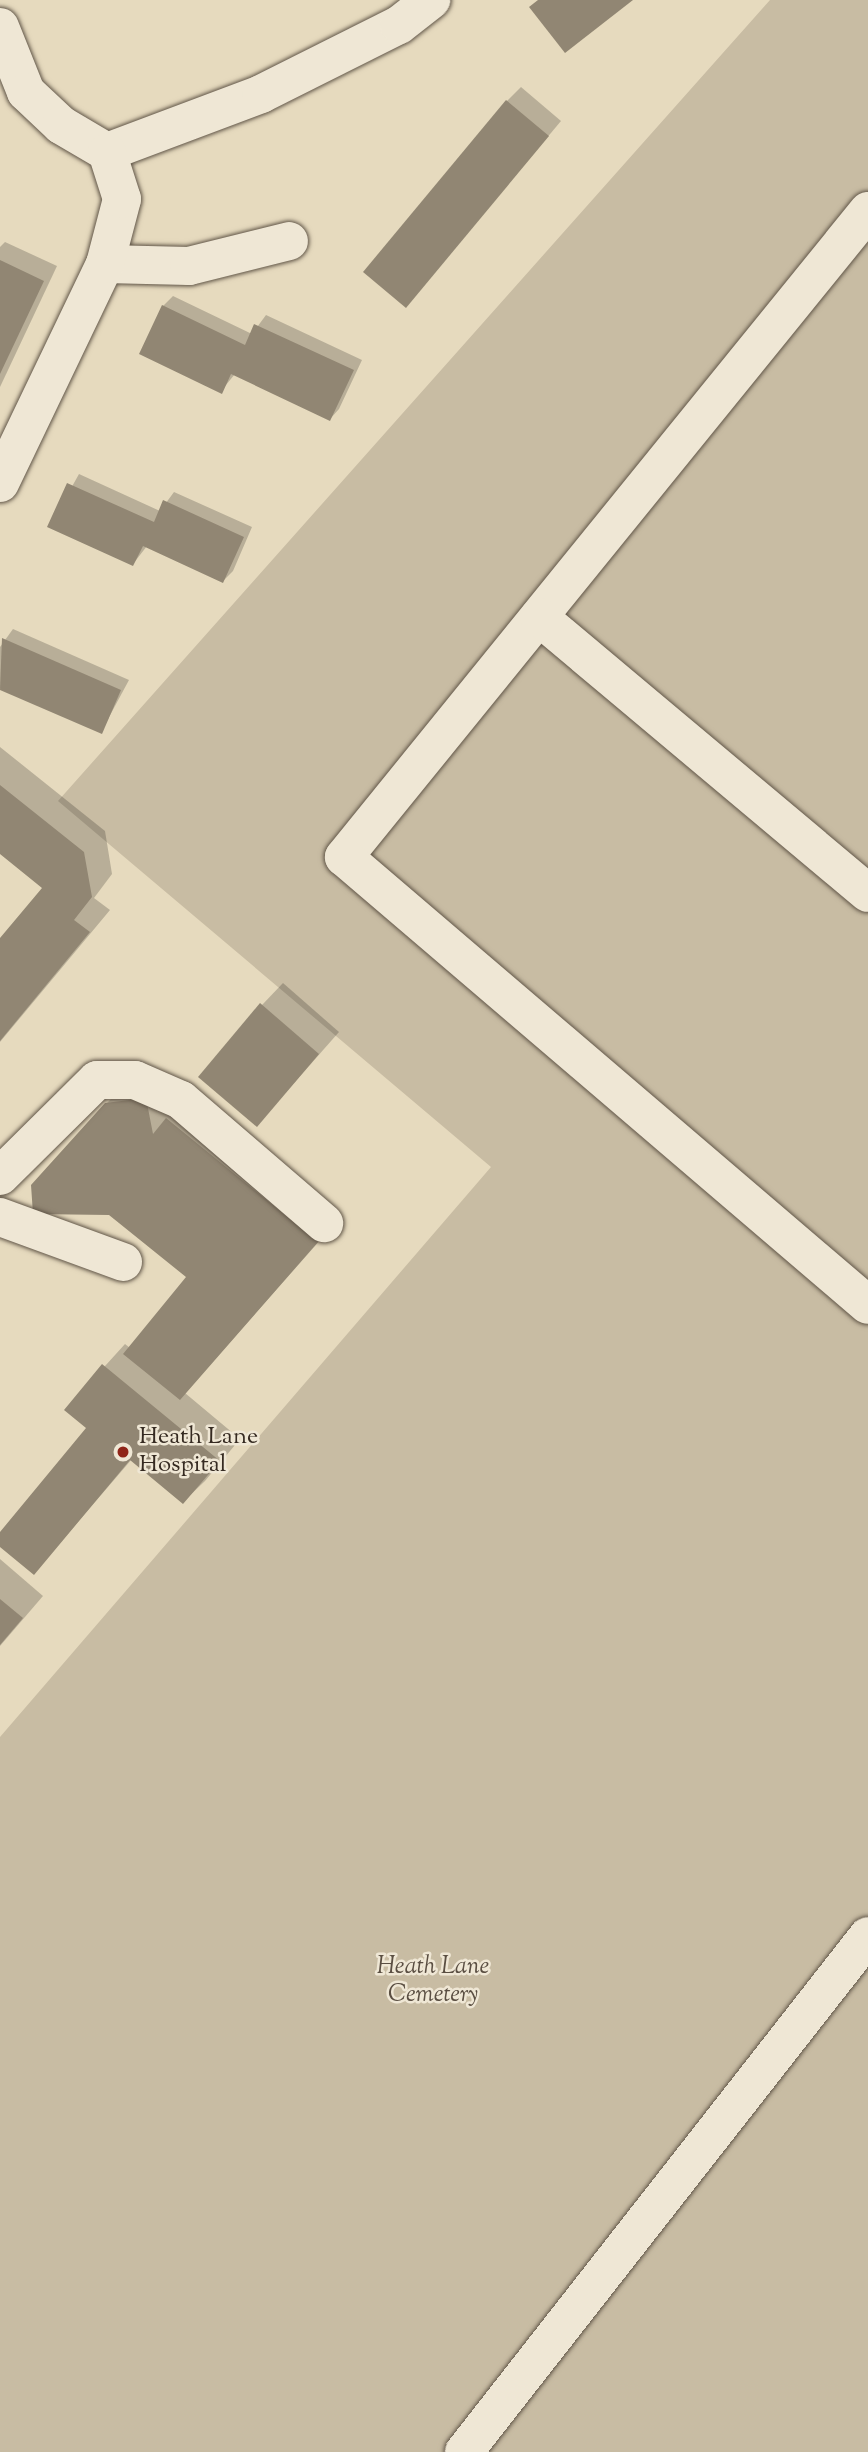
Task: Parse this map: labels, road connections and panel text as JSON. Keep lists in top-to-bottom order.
{
  "parks": ["Heath Lane Cemetery"],
  "places": ["Heath Lane Hospital"]
}
